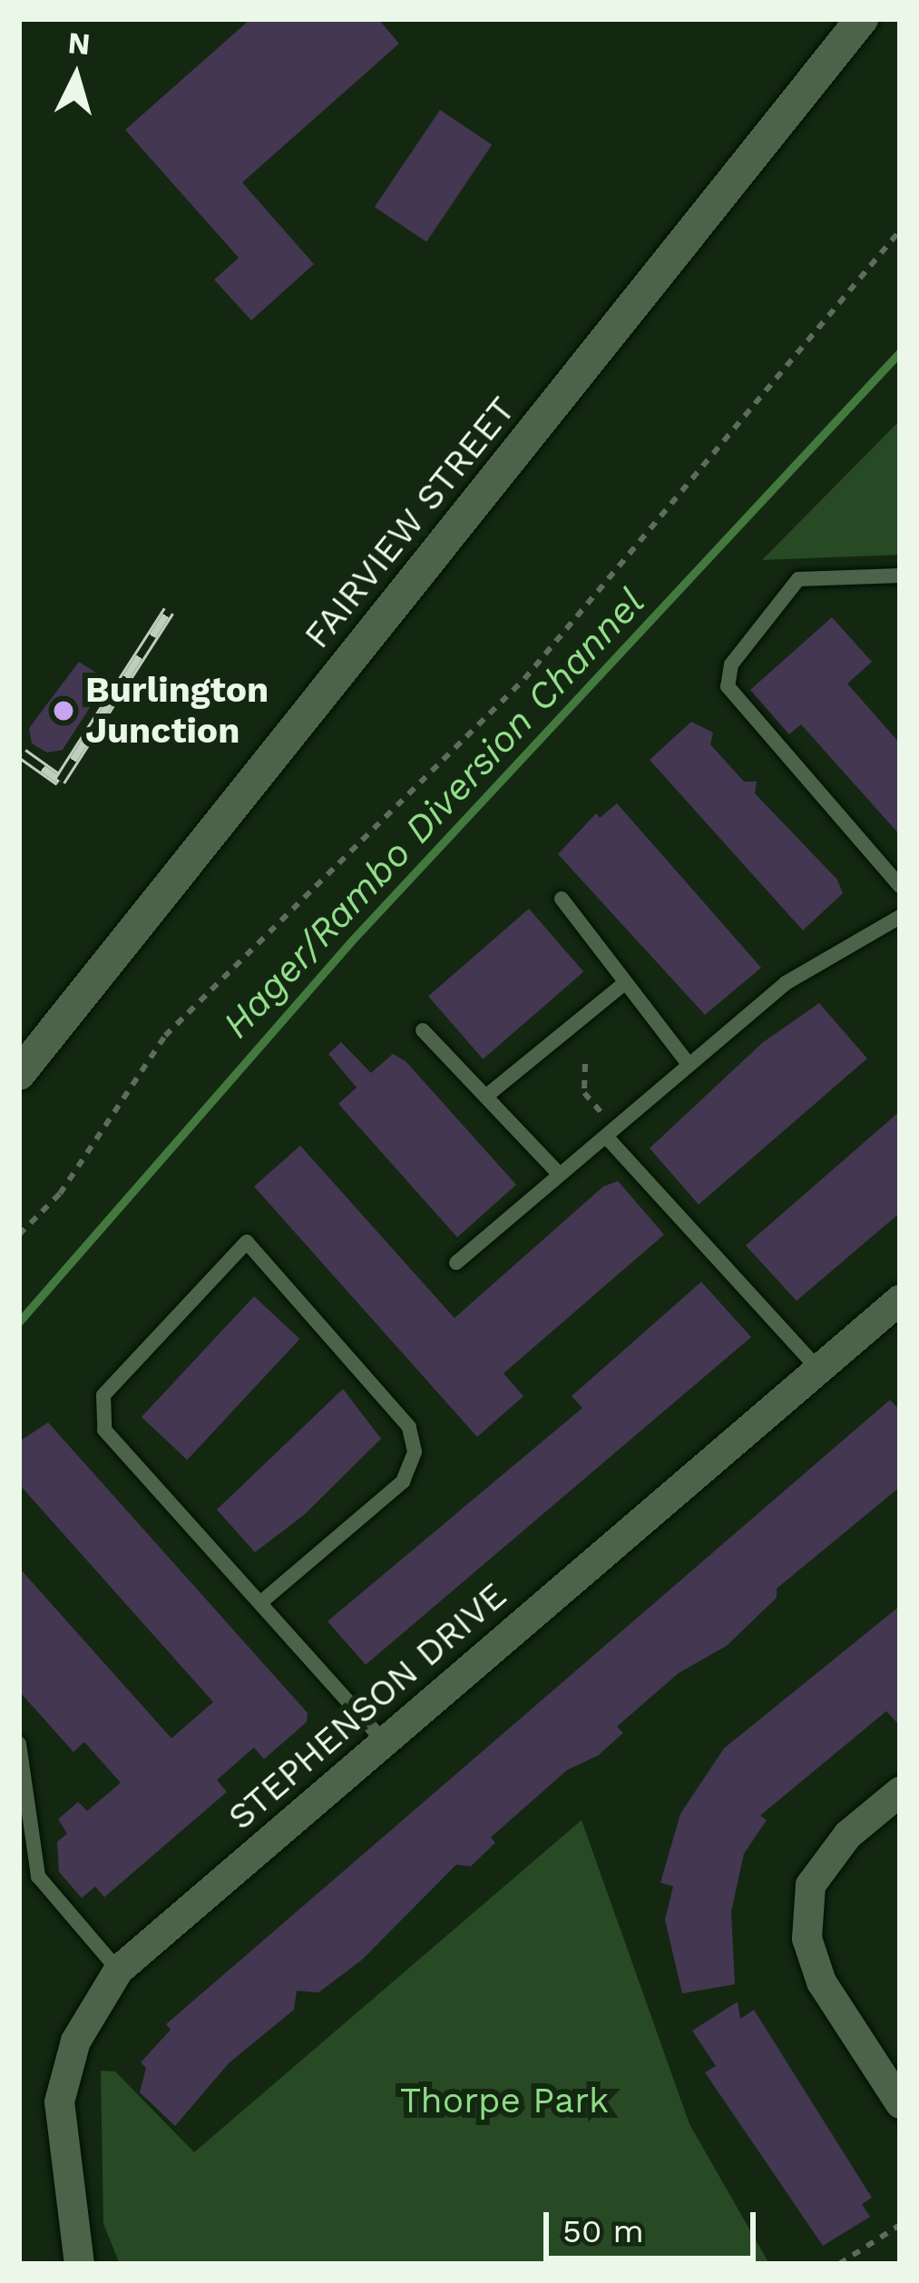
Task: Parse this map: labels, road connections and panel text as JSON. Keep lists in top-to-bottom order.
{
  "streets": {
    "main road": ["FAIRVIEW STREET"],
    "street": ["STEPHENSON DRIVE"]
  },
  "water": ["Hager/Rambo Diversion Channel"],
  "parks": ["Thorpe Park"],
  "places": ["Burlington Junction"],
  "scale_bar": "50 m",
  "north": "top"
}
